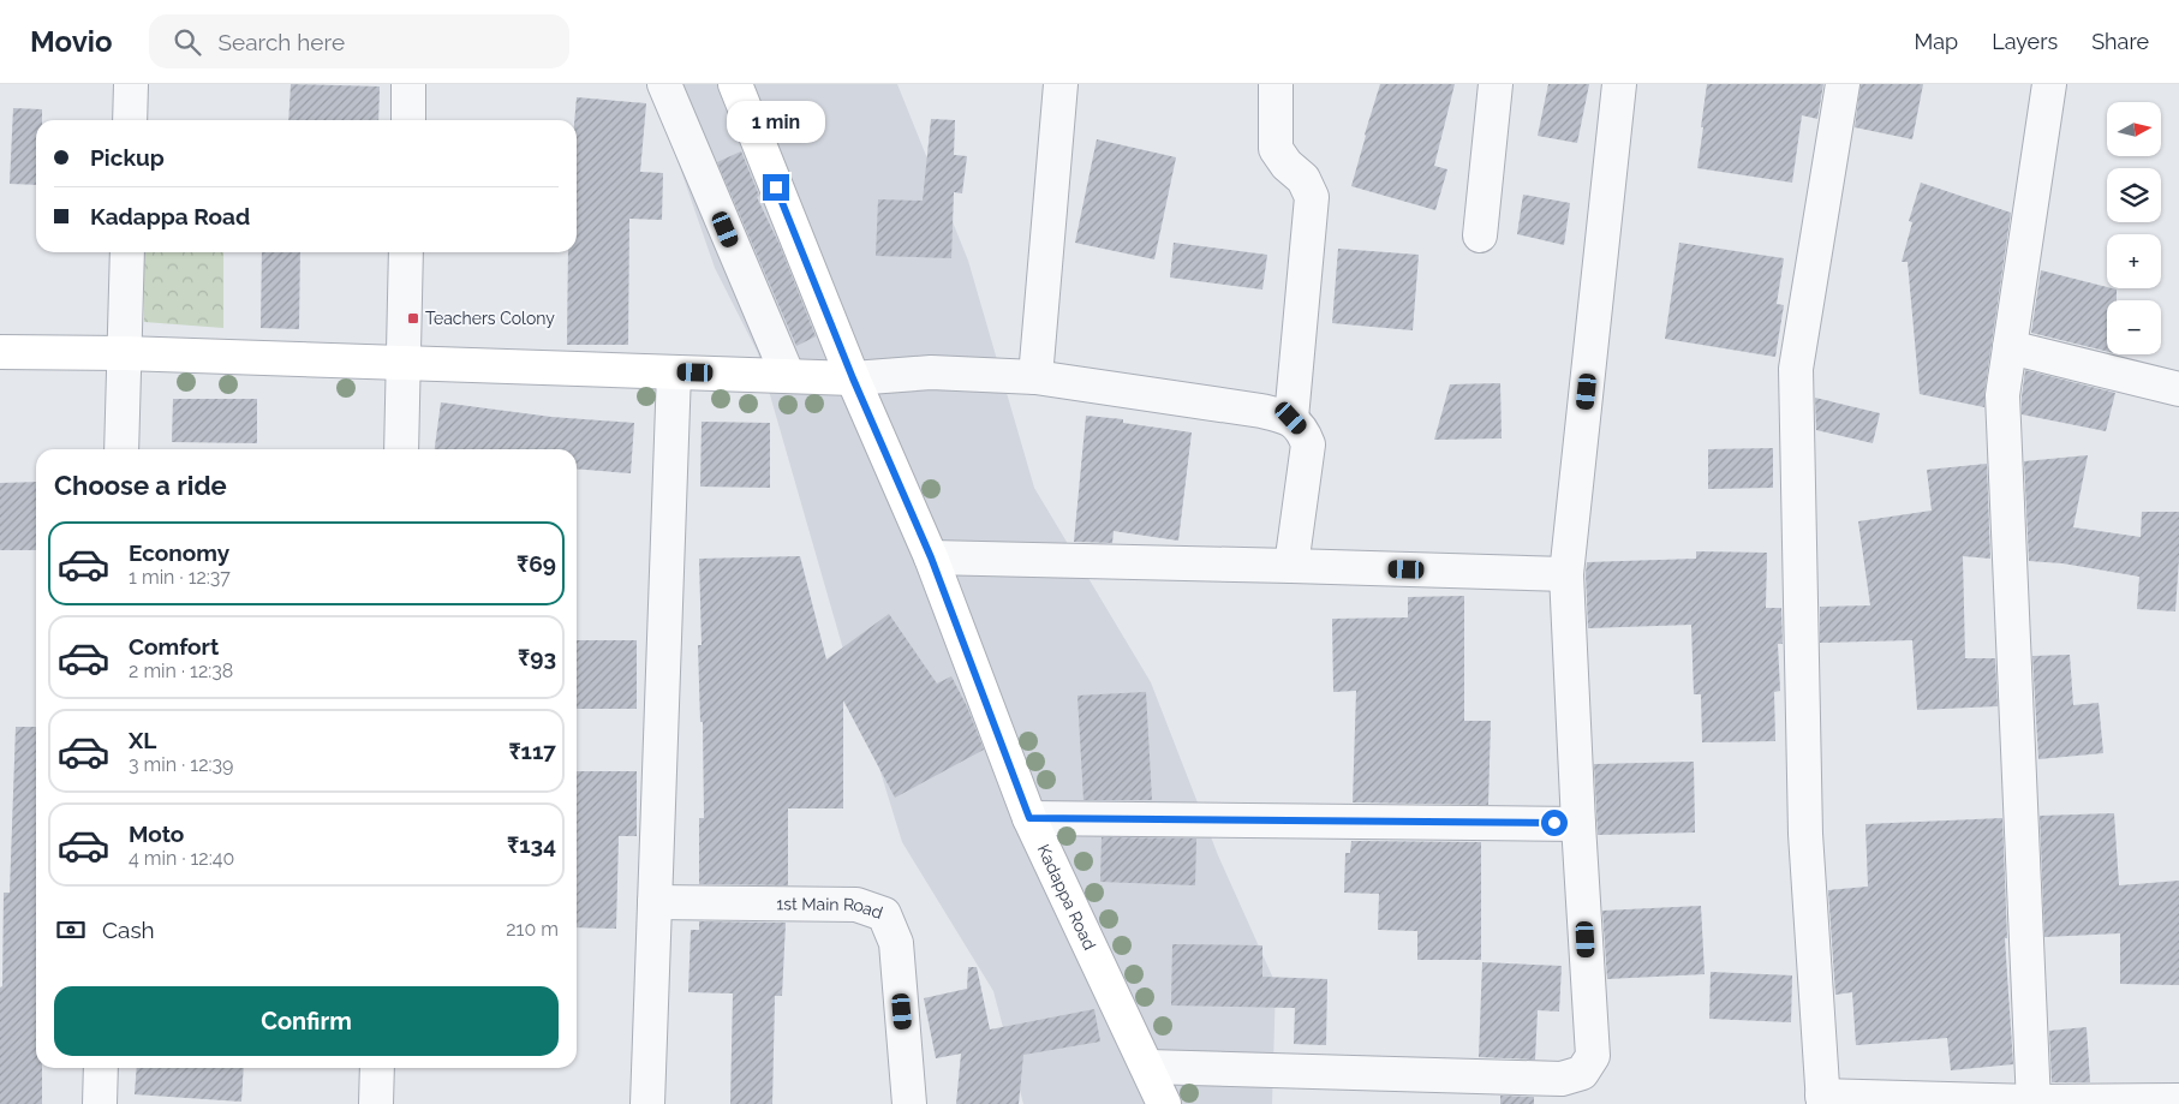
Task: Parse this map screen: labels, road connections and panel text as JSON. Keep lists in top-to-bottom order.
{
  "streets": {
    "main road": ["Kadappa Road"],
    "street": ["1st Main Road"]
  },
  "places": {
    "transit": ["Teachers Colony"]
  },
  "north": "right",
  "page": {
    "header": "Movio",
    "search": "Search here",
    "nav": ["Map", "Layers", "Share"],
    "bubble": "1 min",
    "map_buttons": ["+", "−"],
    "banner": ["Pickup", "Kadappa Road"],
    "heading": "Choose a ride",
    "list": [
      {
        "name": "Economy",
        "note": "1 min · 12:37",
        "value": "₹69"
      },
      {
        "name": "Comfort",
        "note": "2 min · 12:38",
        "value": "₹93"
      },
      {
        "name": "XL",
        "note": "3 min · 12:39",
        "value": "₹117"
      },
      {
        "name": "Moto",
        "note": "4 min · 12:40",
        "value": "₹134"
      }
    ],
    "pay": ["Cash", "210 m"],
    "buttons": "Confirm"
  }
}
